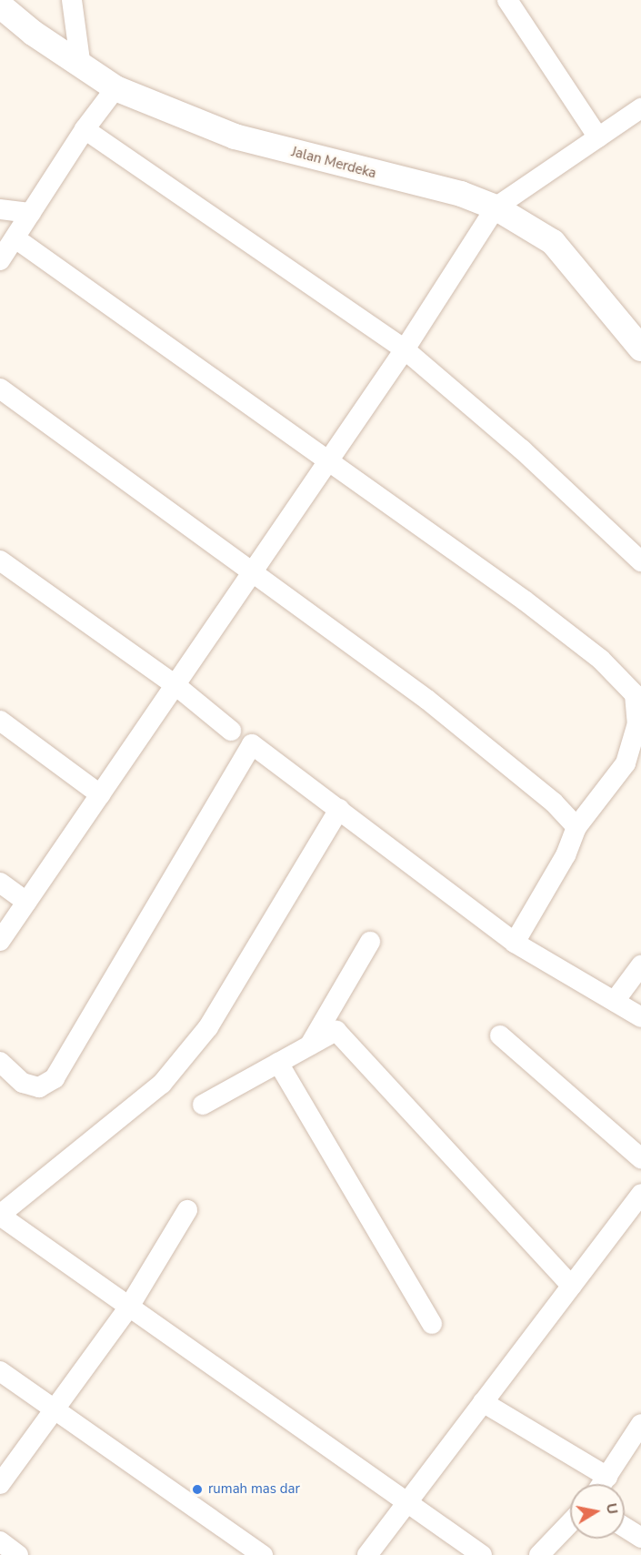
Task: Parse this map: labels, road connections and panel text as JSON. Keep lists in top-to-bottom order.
{
  "streets": {
    "street": ["Jalan Merdeka"]
  },
  "places": ["rumah mas dar"],
  "north": "right"
}
